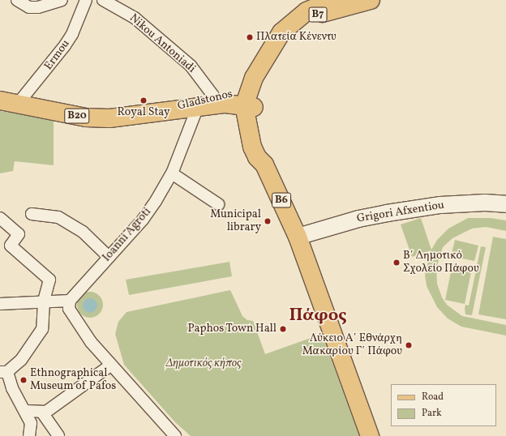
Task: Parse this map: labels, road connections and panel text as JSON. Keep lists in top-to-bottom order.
{
  "streets": {
    "main road": [
      "B7",
      "Gladstonos",
      "B20",
      "B6"
    ],
    "street": [
      "Nikou Antoniadi",
      "Ermou",
      "Grigori Afxentiou",
      "Ioanni Agroti"
    ]
  },
  "crossings": [
    ["B7", "Gladstonos"],
    ["B7", "B6"],
    ["Nikou Antoniadi", "Gladstonos"],
    ["Ermou", "Gladstonos"],
    ["Gladstonos", "B6"],
    ["Gladstonos", "Ioanni Agroti"],
    ["B6", "Grigori Afxentiou"]
  ],
  "districts": ["Πάφος"],
  "parks": ["Δημοτικός κήπος"],
  "places": [
    "Πλατεία Κένεντυ",
    "Royal Stay",
    "Municipal library",
    "Β΄ Δημοτικό Σχολείο Πάφου",
    "Paphos Town Hall",
    "Λύκειο Α΄ Εθνάρχη Μακαρίου Γ΄ Πάφου",
    "Ethnographical Museum of Pafos"
  ],
  "legend": ["Road", "Park"]
}
